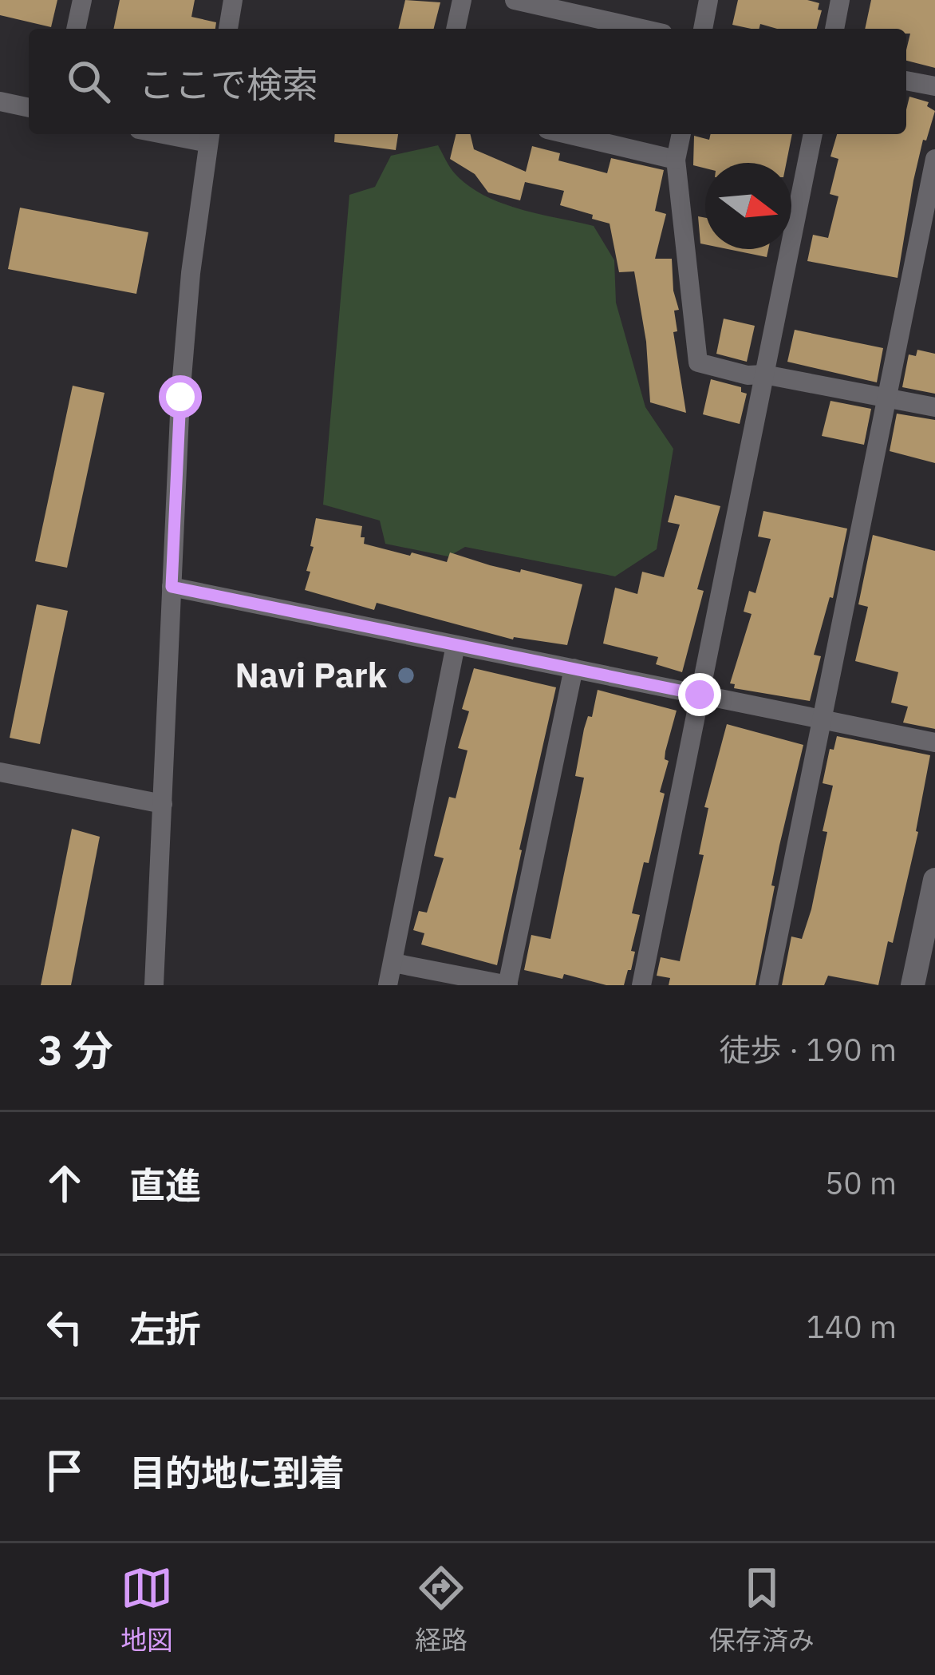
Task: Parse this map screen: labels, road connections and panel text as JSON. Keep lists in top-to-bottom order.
{
  "places": ["Navi Park"],
  "north": "right",
  "page": {
    "search": "ここで検索",
    "heading": ["3 分", "徒歩 · 190 m"],
    "list": [
      ["直進", "50 m"],
      ["左折", "140 m"],
      "目的地に到着"
    ],
    "nav": ["地図", "経路", "保存済み"]
  }
}
